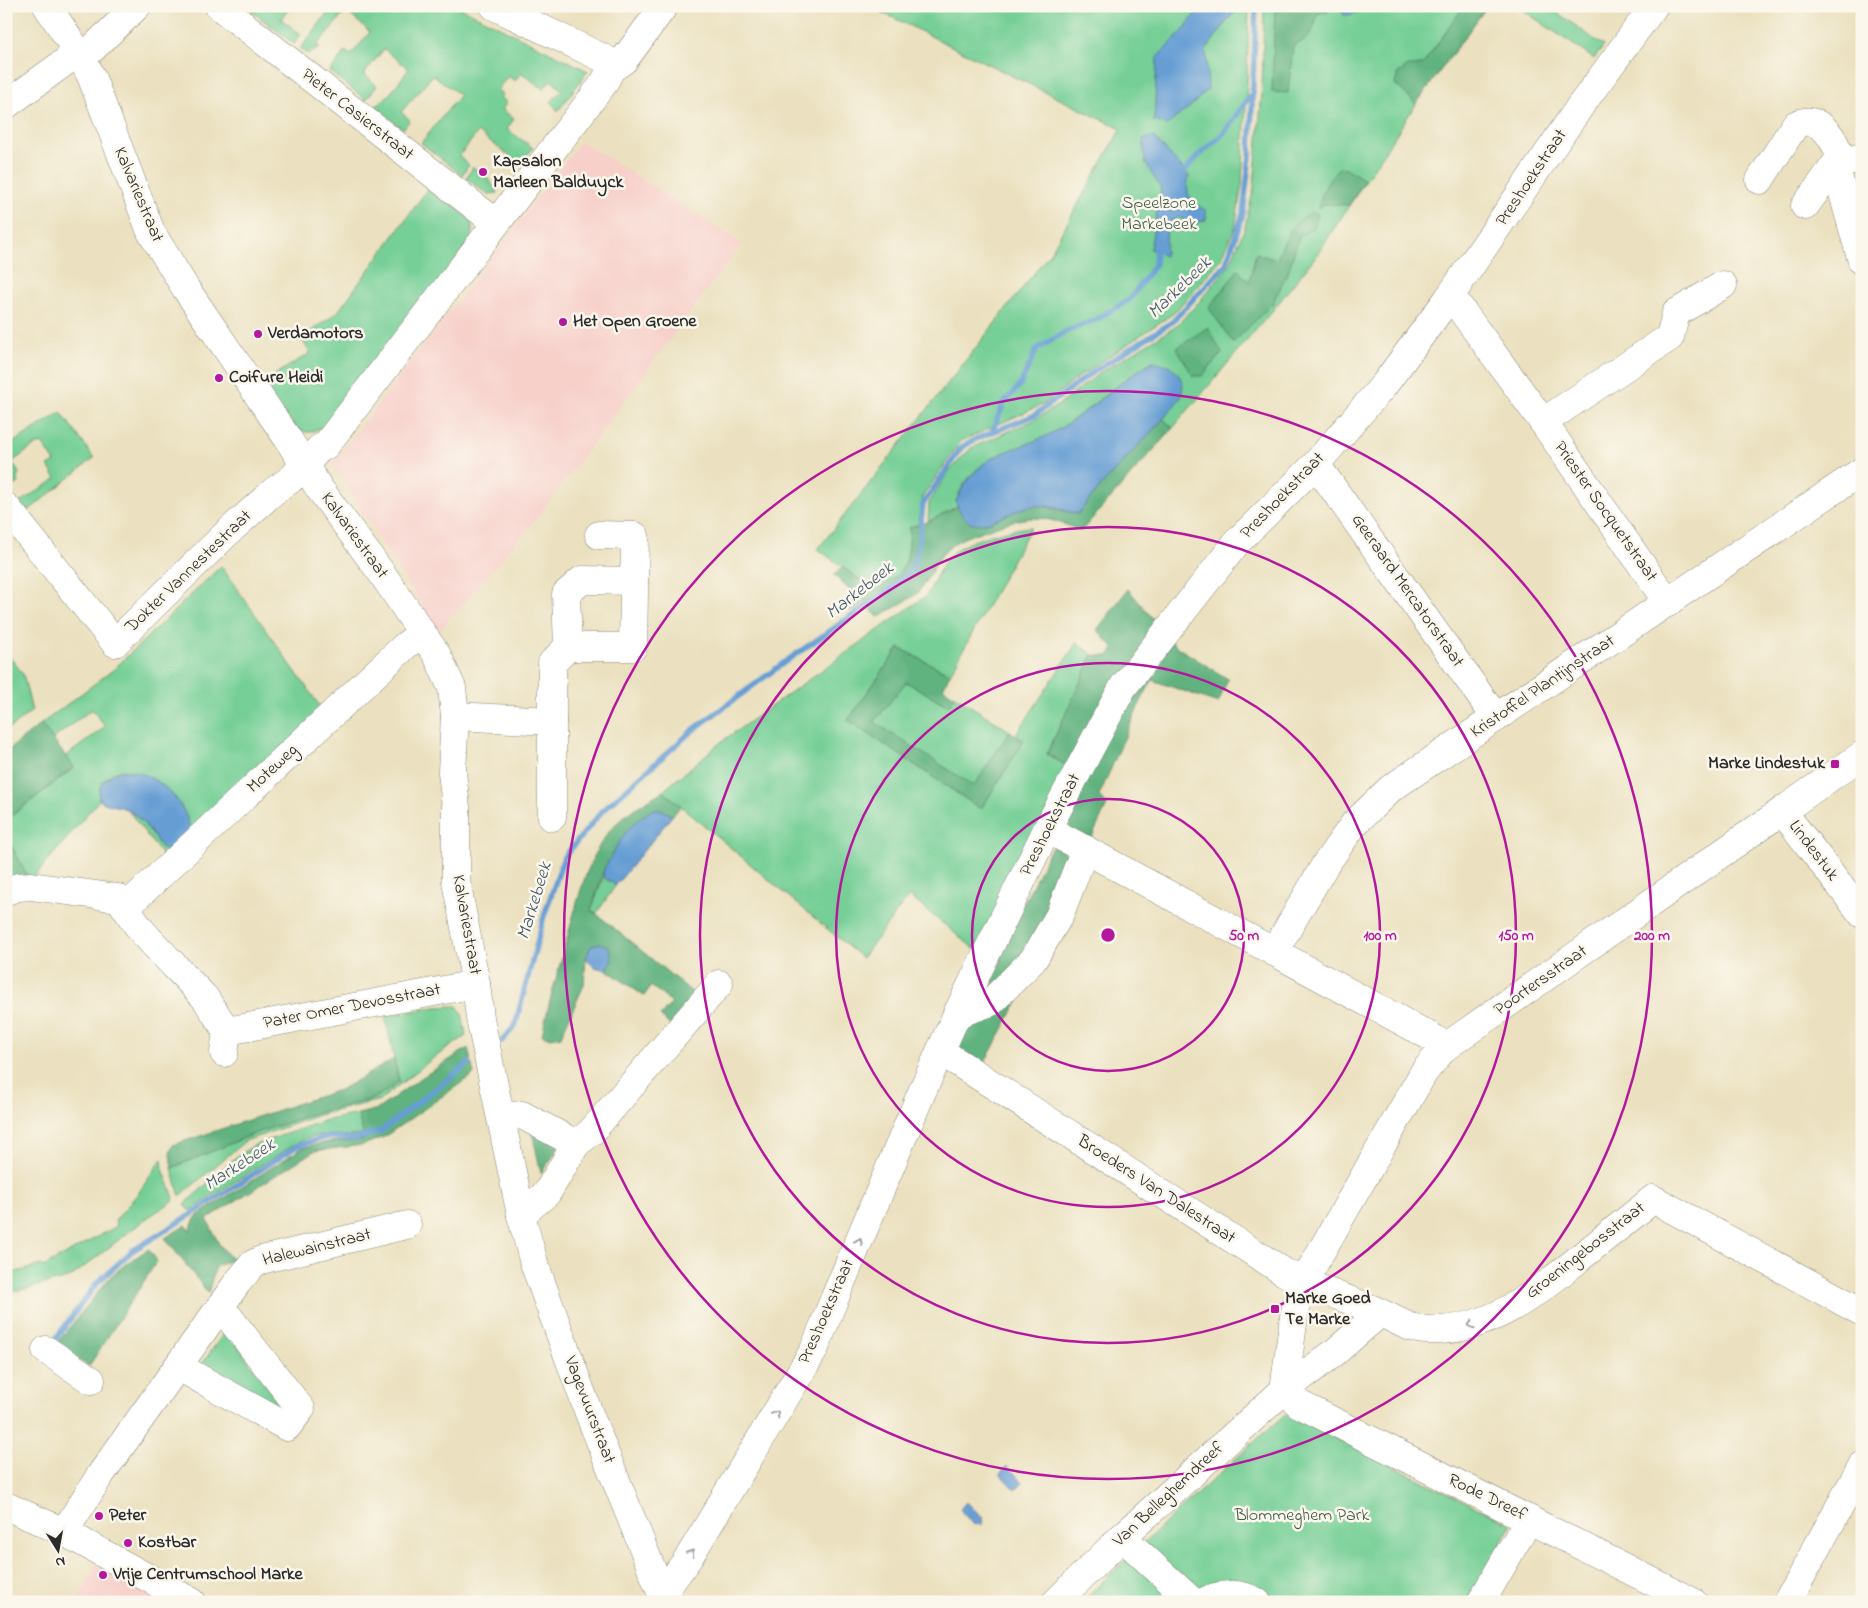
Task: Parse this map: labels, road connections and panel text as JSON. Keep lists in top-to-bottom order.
{
  "streets": {
    "street": [
      "Pieter Casierstraat",
      "Preshoekstraat",
      "Kalvariestraat",
      "Priester Socquetstraat",
      "Dokter Vannestestraat",
      "Geeraard Mercatorstraat",
      "Kristoffel Plantijnstraat",
      "Moteweg",
      "Lindestuk",
      "Poortersstraat",
      "Pater Omer Devosstraat",
      "Broeders Van Dalestraat",
      "Halewainstraat",
      "Groeningebosstraat",
      "Vagevuurstraat",
      "Van Belleghemdreef",
      "Rode Dreef"
    ]
  },
  "crossings": [
    ["Preshoekstraat", "Priester Socquetstraat"],
    ["Preshoekstraat", "Geeraard Mercatorstraat"],
    ["Preshoekstraat", "Broeders Van Dalestraat"],
    ["Preshoekstraat", "Vagevuurstraat"],
    ["Kalvariestraat", "Dokter Vannestestraat"],
    ["Kalvariestraat", "Moteweg"],
    ["Kalvariestraat", "Pater Omer Devosstraat"],
    ["Kalvariestraat", "Vagevuurstraat"],
    ["Priester Socquetstraat", "Kristoffel Plantijnstraat"],
    ["Geeraard Mercatorstraat", "Kristoffel Plantijnstraat"],
    ["Moteweg", "Pater Omer Devosstraat"],
    ["Lindestuk", "Poortersstraat"],
    ["Poortersstraat", "Broeders Van Dalestraat"],
    ["Broeders Van Dalestraat", "Groeningebosstraat"],
    ["Broeders Van Dalestraat", "Van Belleghemdreef"],
    ["Groeningebosstraat", "Van Belleghemdreef"],
    ["Van Belleghemdreef", "Rode Dreef"]
  ],
  "one_way": ["Groeningebosstraat"],
  "water": ["Markebeek"],
  "parks": ["Speelzone Markebeek", "Blommeghem Park"],
  "places": {
    "other": [
      "Kapsalon Marleen Balduyck",
      "Het Open Groene",
      "Verdamotors",
      "Coifure Heidi",
      "Peter",
      "Kostbar",
      "Vrije Centrumschool Marke"
    ],
    "transit": ["Marke Lindestuk", "Marke Goed Te Marke"]
  },
  "north": "bottom",
  "rings": [
    "50 m",
    "100 m",
    "150 m",
    "200 m"
  ]
}
